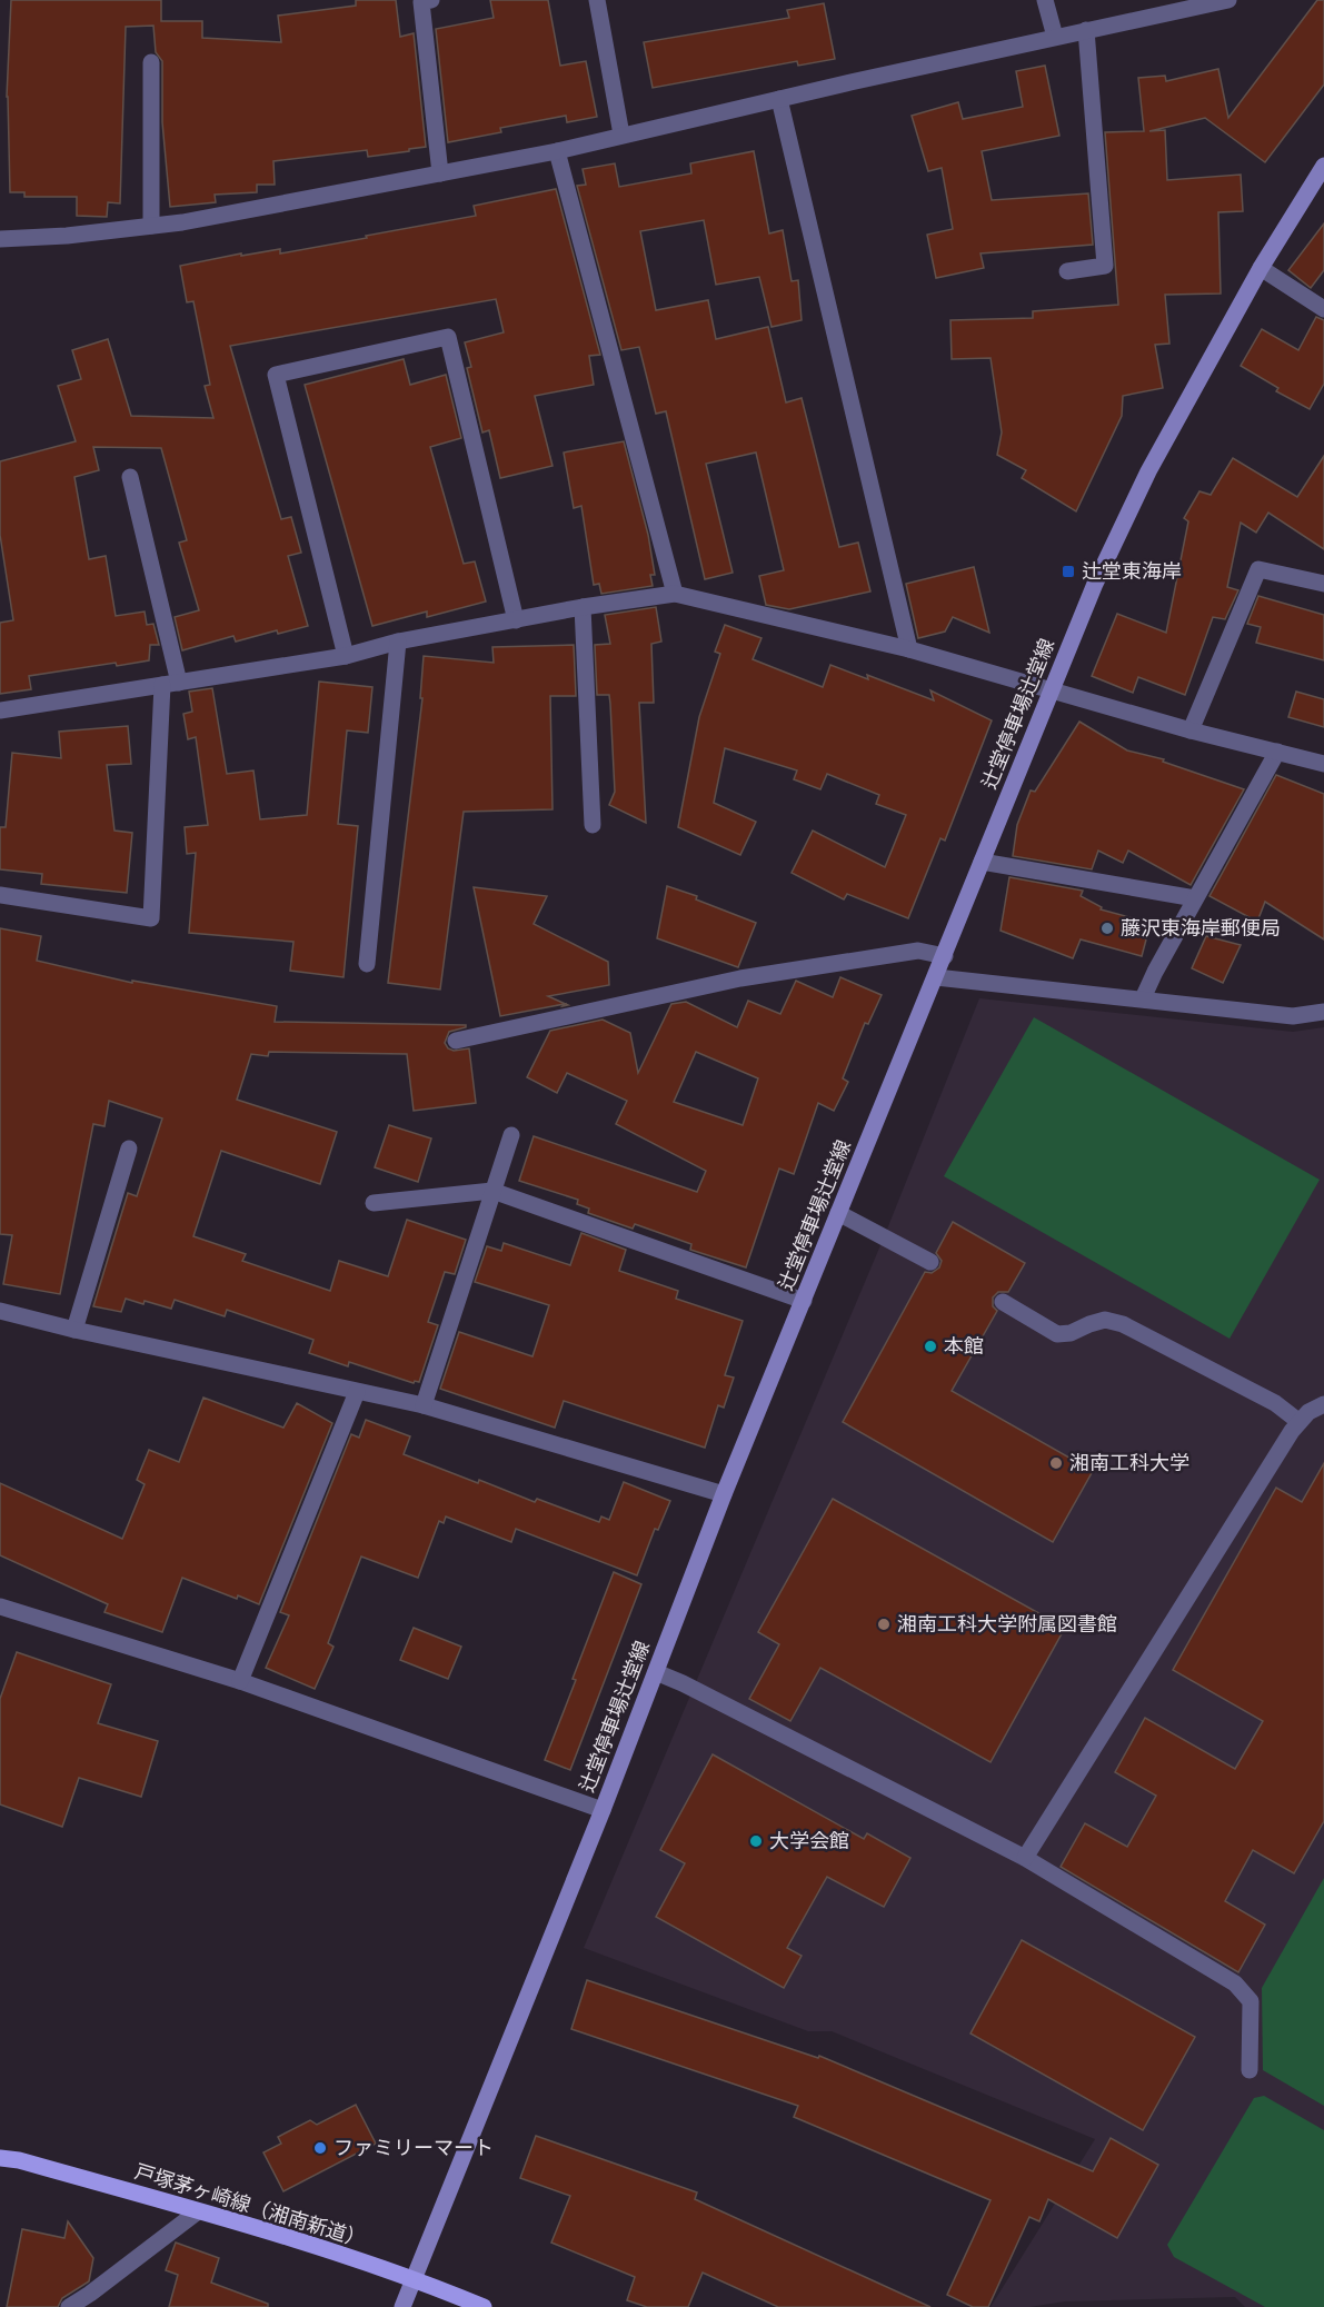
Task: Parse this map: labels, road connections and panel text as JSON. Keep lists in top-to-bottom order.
{
  "streets": {
    "main road": ["辻堂停車場辻堂線", "戸塚茅ヶ崎線（湘南新道）"]
  },
  "crossings": [
    ["辻堂停車場辻堂線", "戸塚茅ヶ崎線（湘南新道）"]
  ],
  "places": {
    "transit": ["辻堂東海岸"],
    "other": [
      "藤沢東海岸郵便局",
      "本館",
      "湘南工科大学",
      "湘南⼯科⼤学附属図書館",
      "大学会館",
      "ファミリーマート"
    ]
  }
}
